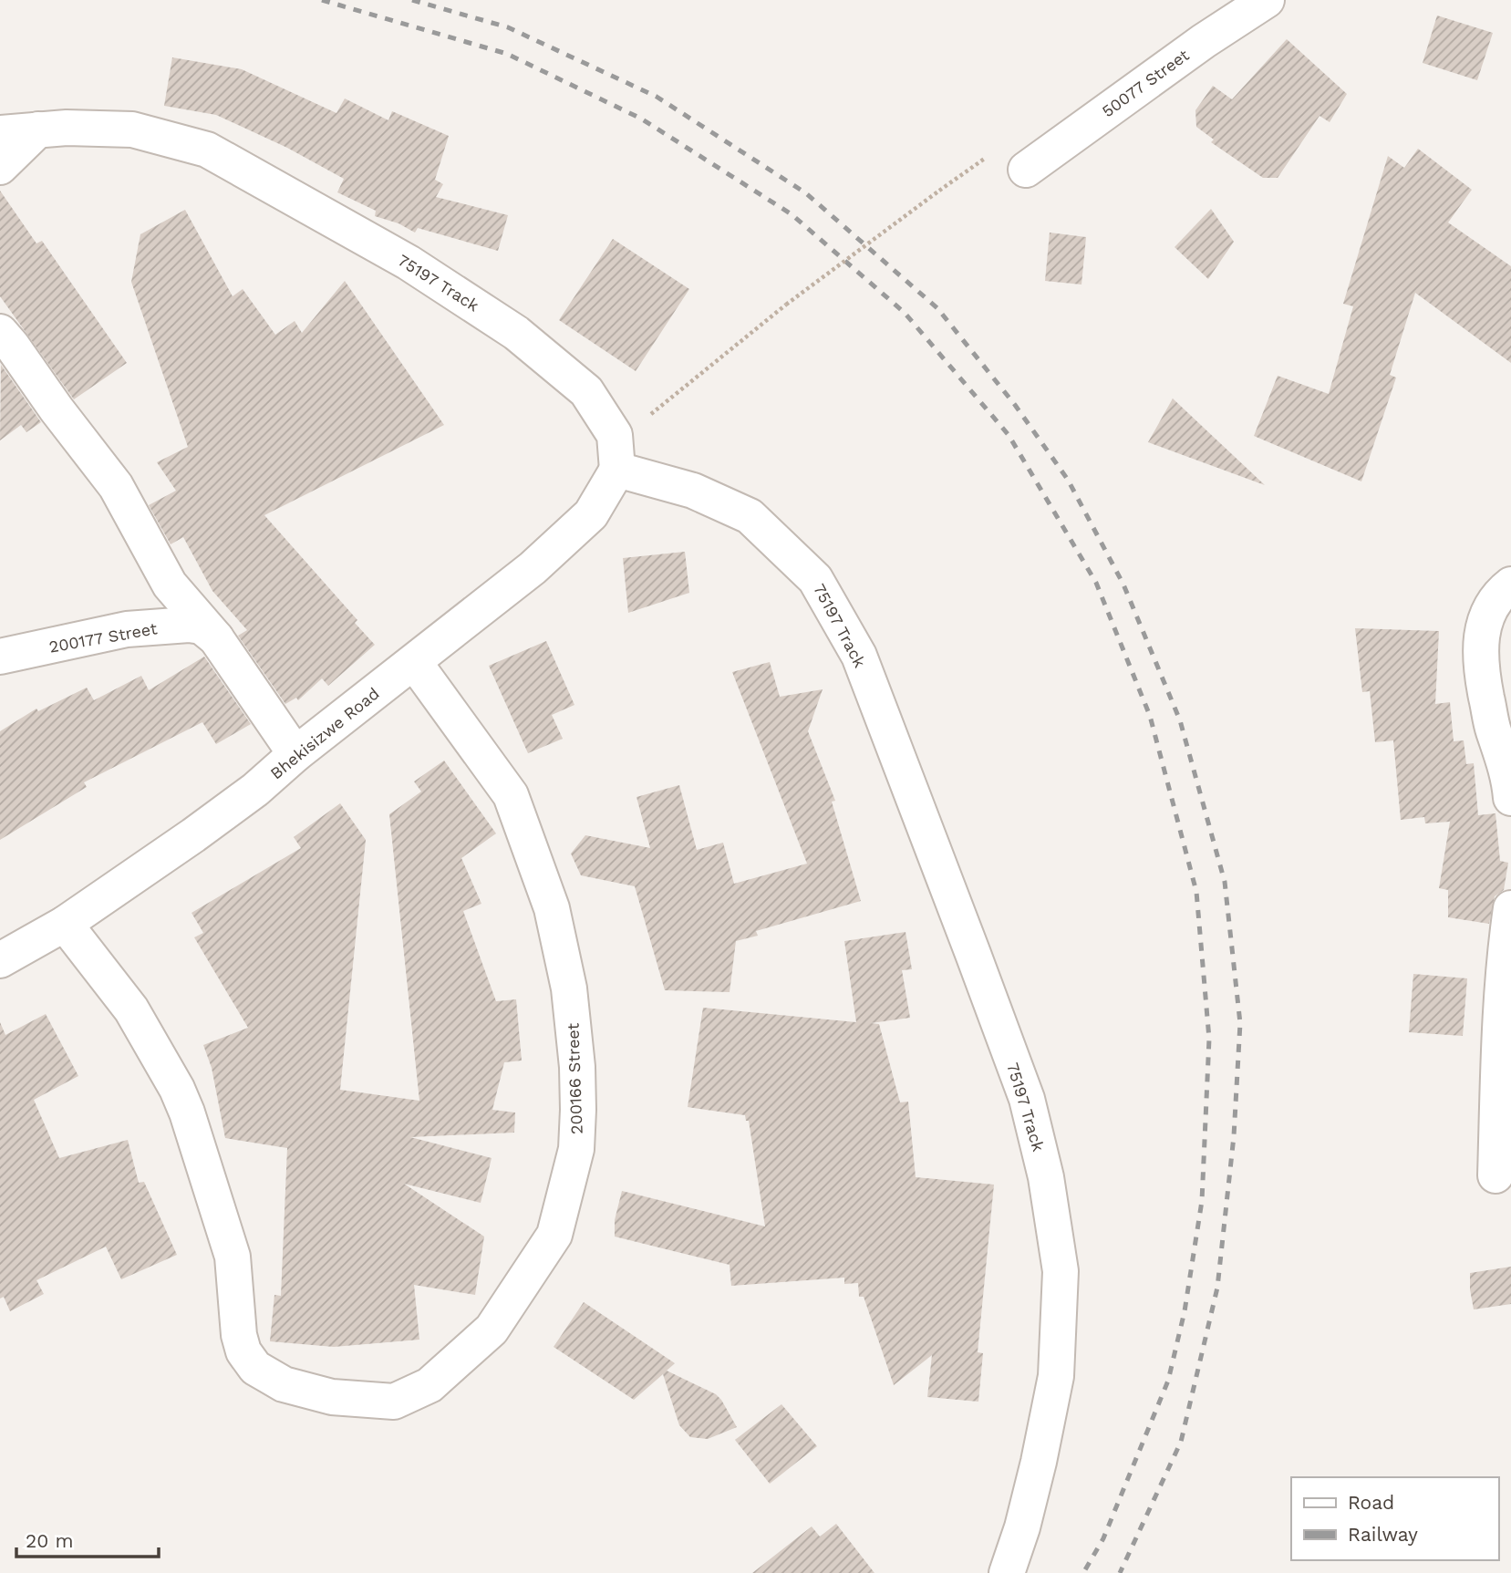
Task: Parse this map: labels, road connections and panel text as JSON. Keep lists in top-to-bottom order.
{
  "streets": {
    "street": [
      "50077 Street",
      "75197 Track",
      "200177 Street",
      "Bhekisizwe Road",
      "200166 Street"
    ]
  },
  "crossings": [
    ["75197 Track", "Bhekisizwe Road"],
    ["Bhekisizwe Road", "200166 Street"]
  ],
  "legend": ["Road", "Railway"],
  "scale_bar": "20 m"
}
